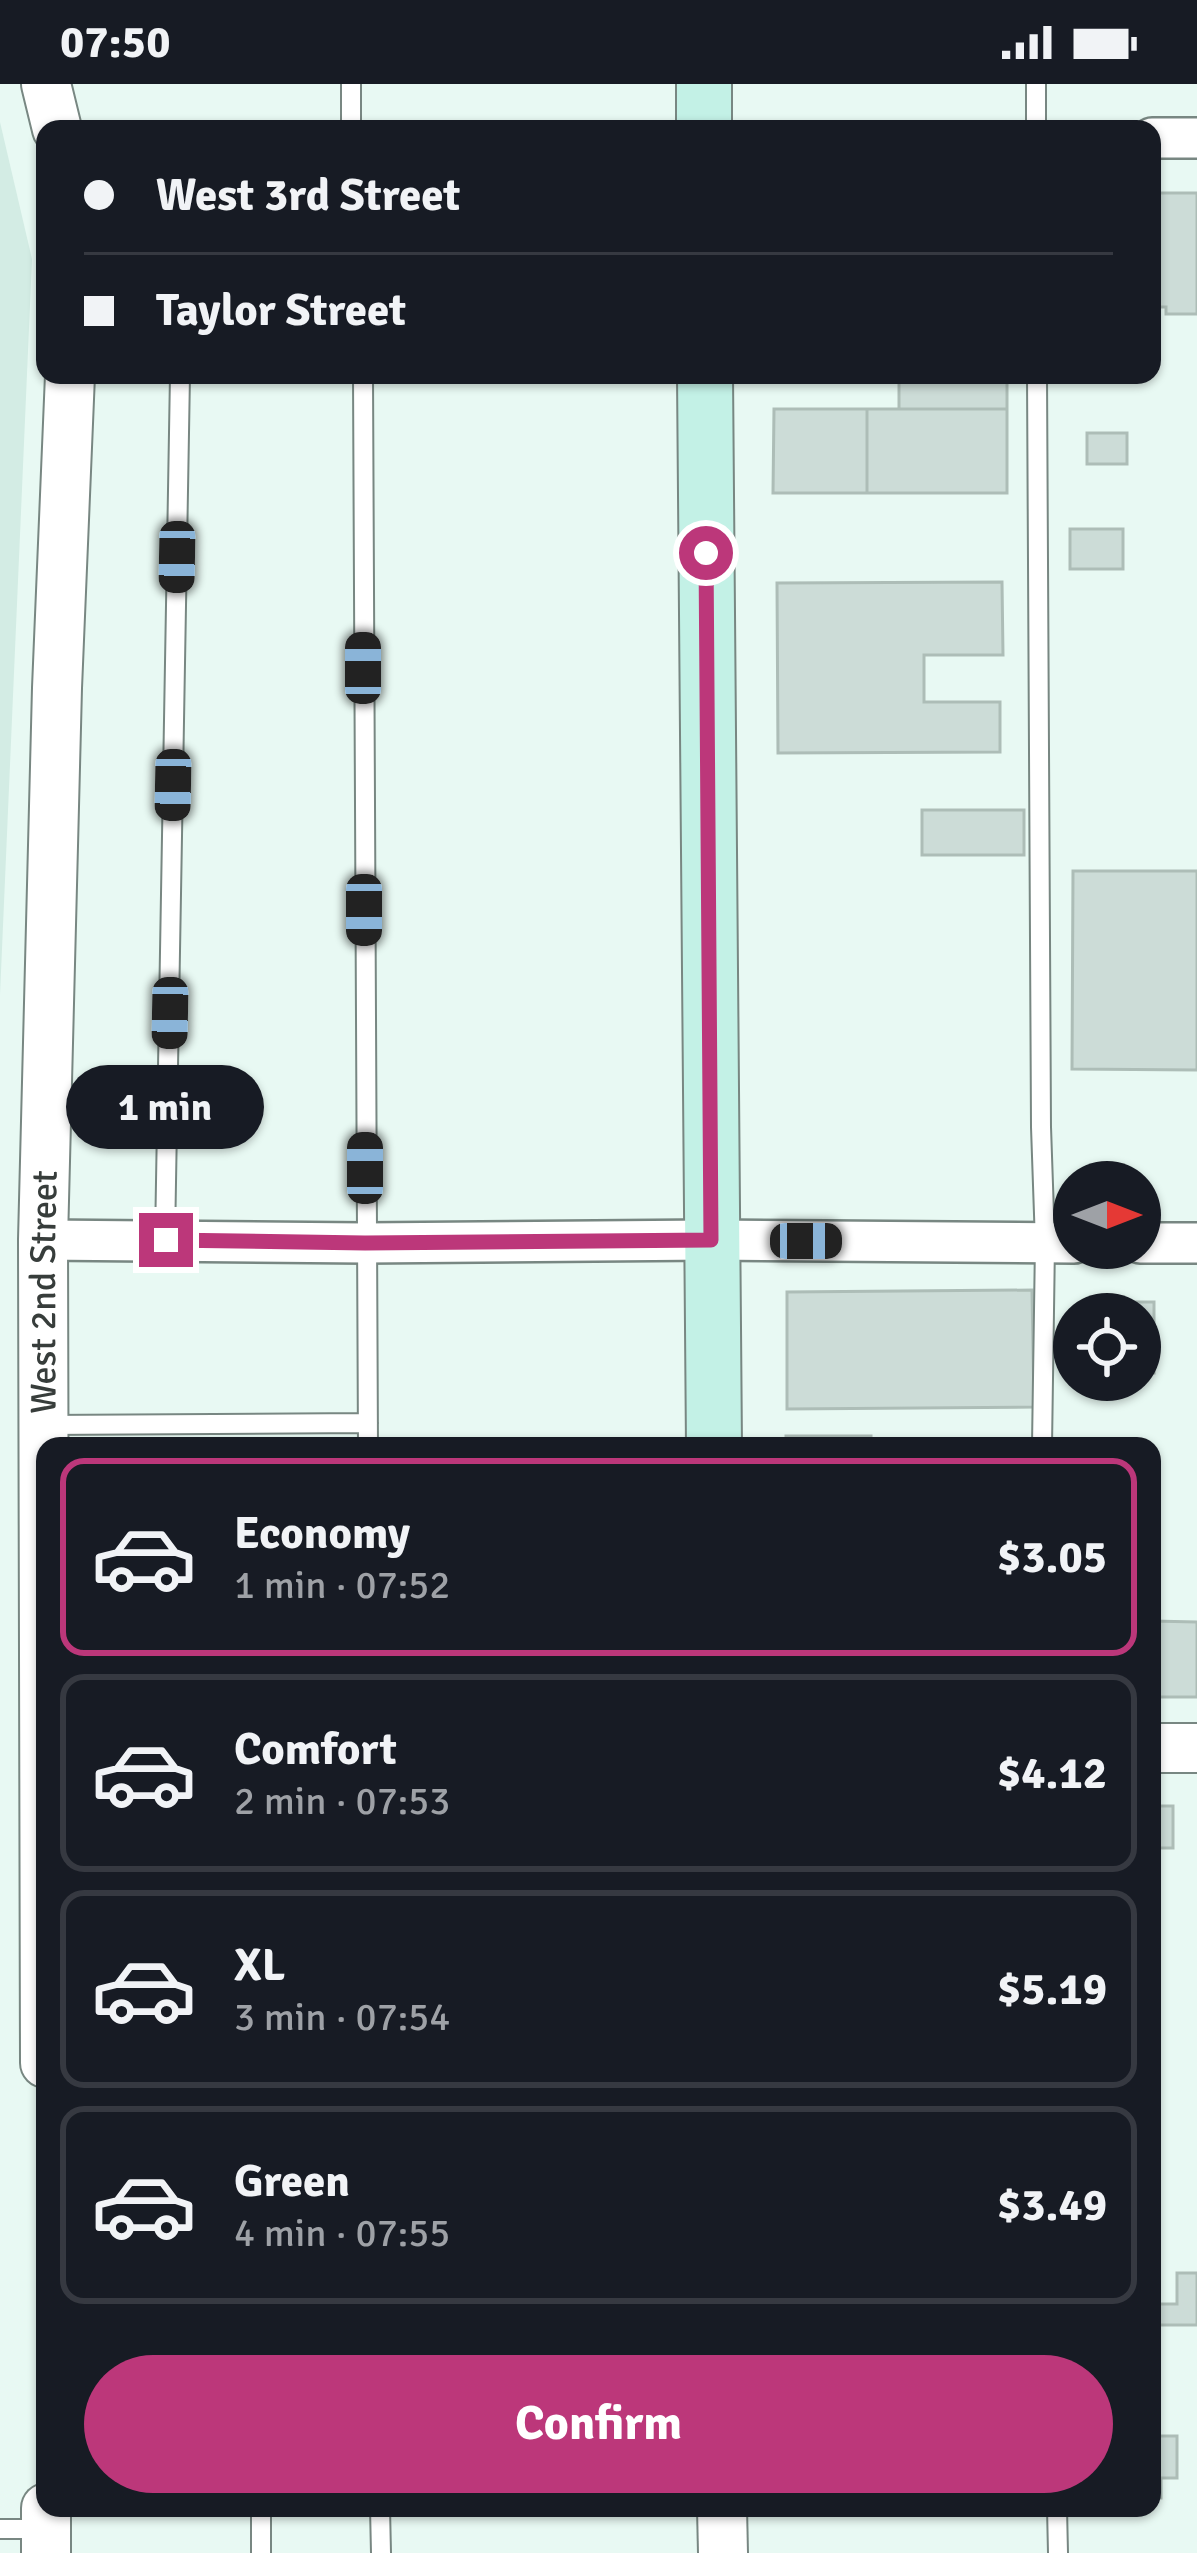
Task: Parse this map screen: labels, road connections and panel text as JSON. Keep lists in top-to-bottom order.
{
  "streets": {
    "street": ["West 2nd Street"]
  },
  "north": "right",
  "page": {
    "status": "07:50",
    "banner": ["West 3rd Street", "Taylor Street"],
    "bubble": "1 min",
    "list": [
      {
        "name": "Economy",
        "note": "1 min · 07:52",
        "value": "$3.05"
      },
      {
        "name": "Comfort",
        "note": "2 min · 07:53",
        "value": "$4.12"
      },
      {
        "name": "XL",
        "note": "3 min · 07:54",
        "value": "$5.19"
      },
      {
        "name": "Green",
        "note": "4 min · 07:55",
        "value": "$3.49"
      }
    ],
    "buttons": "Confirm"
  }
}
